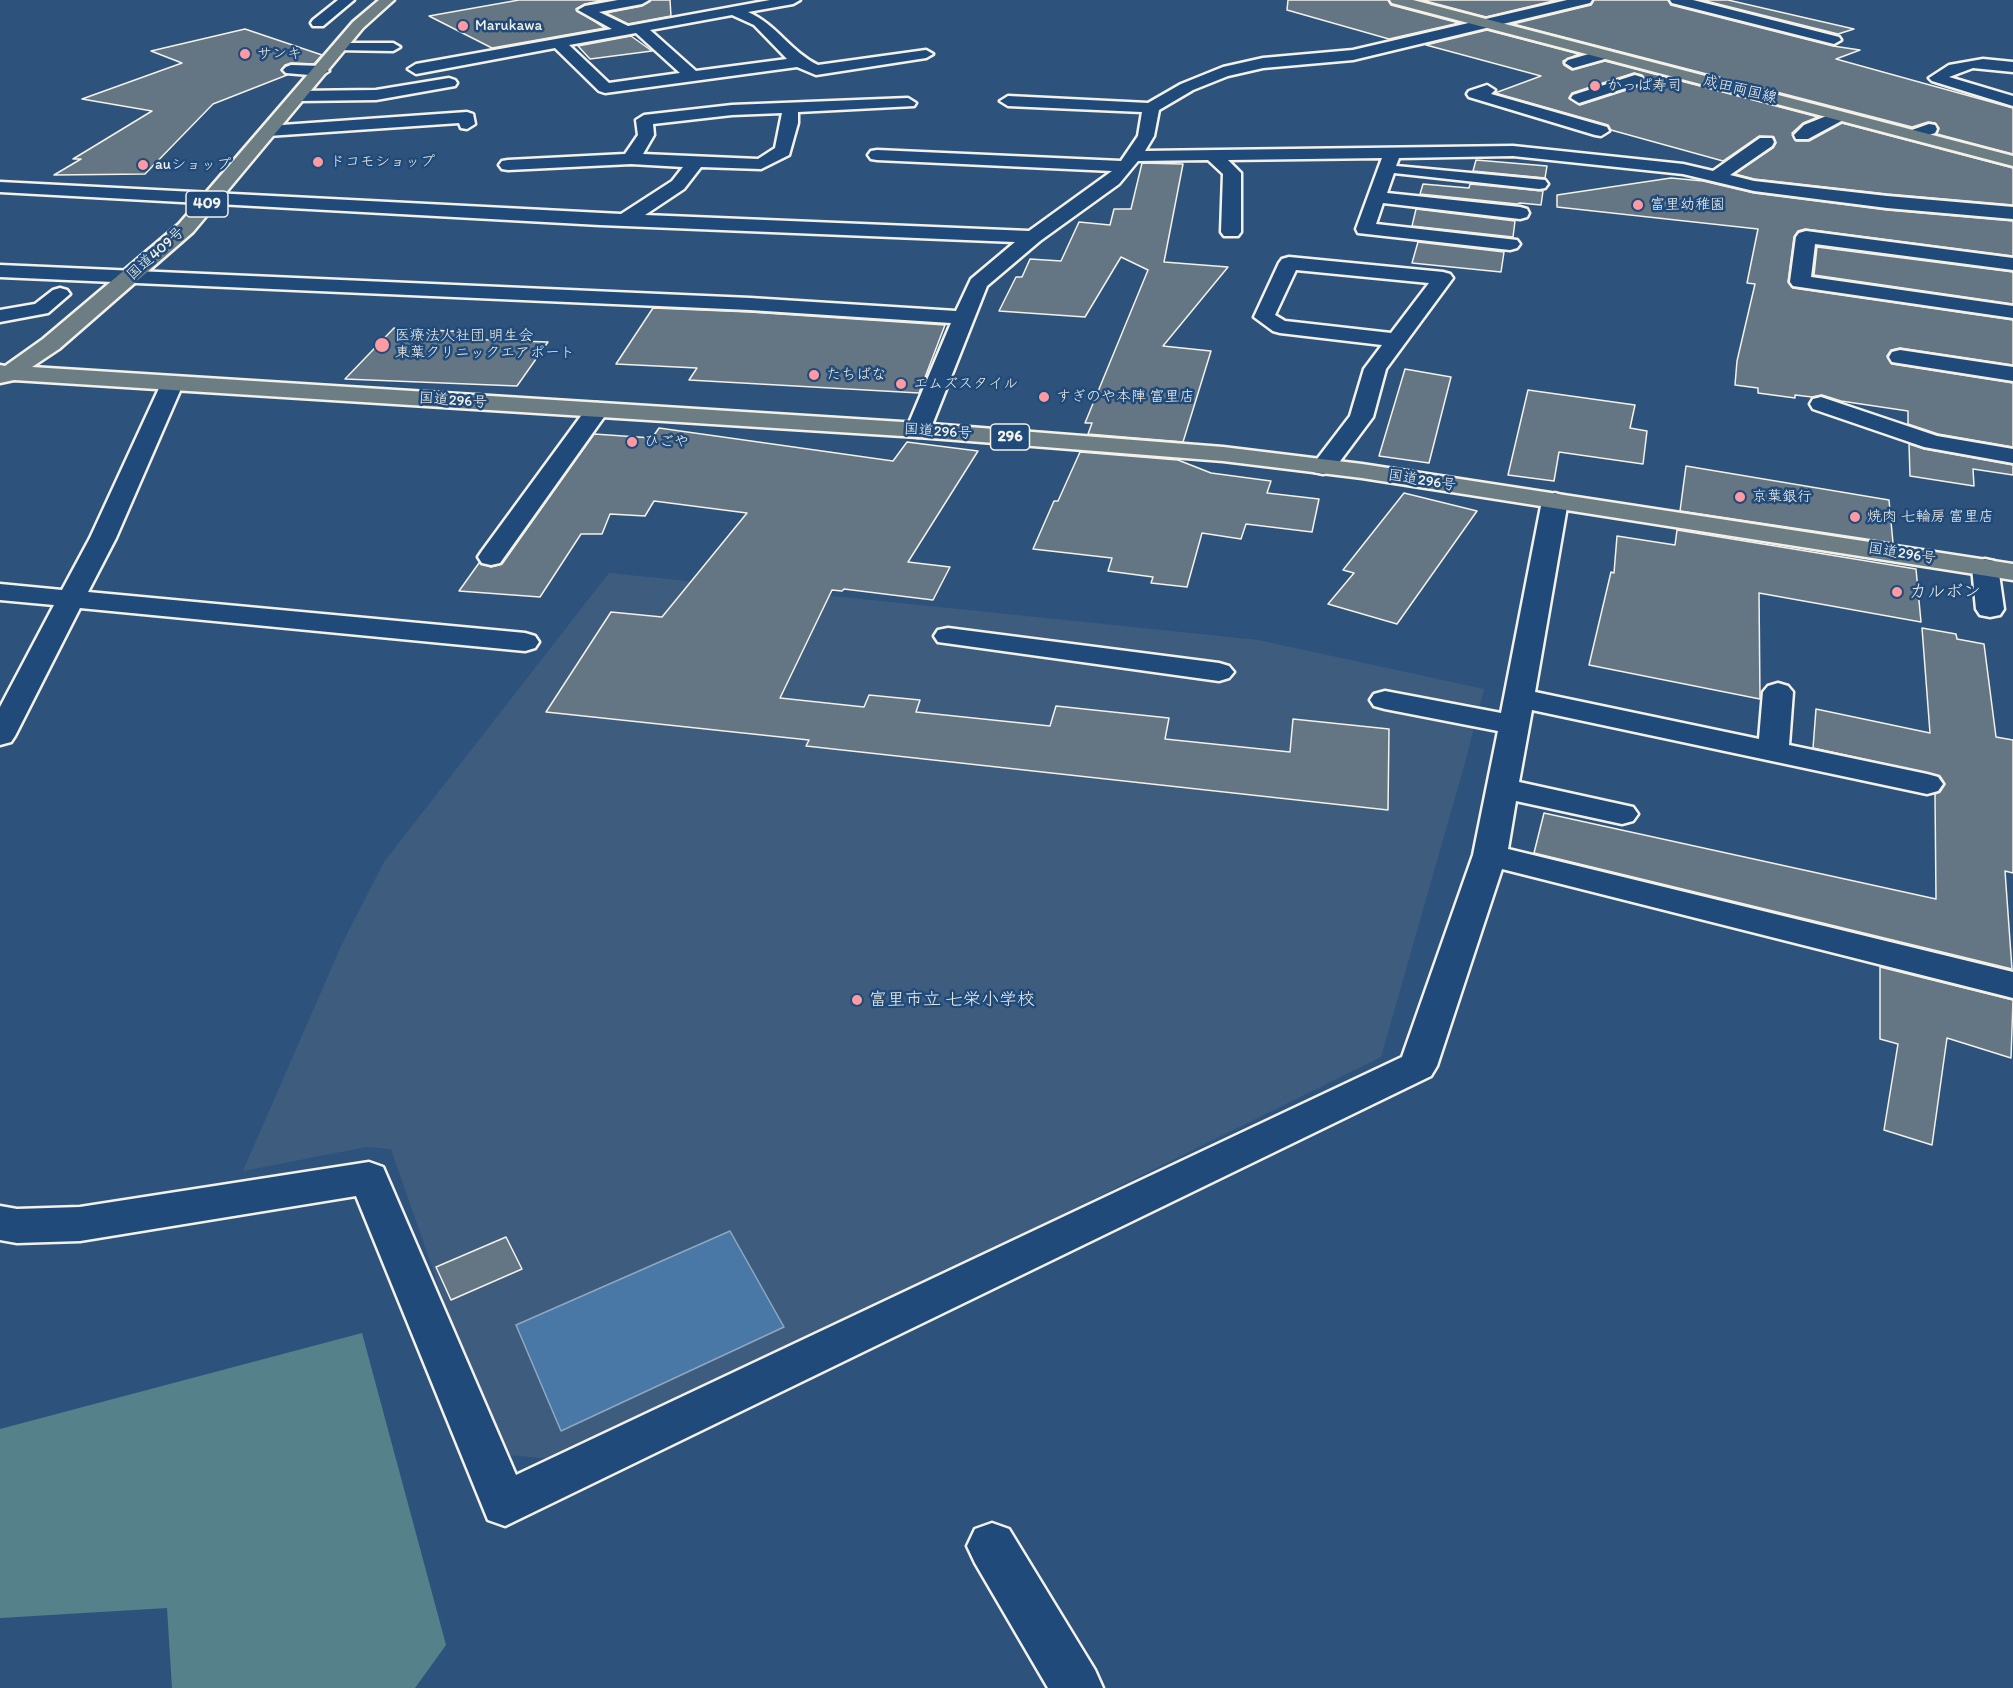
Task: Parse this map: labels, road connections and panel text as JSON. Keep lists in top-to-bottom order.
{
  "streets": {
    "main road": [
      "成田両国線",
      "409",
      "国道409号",
      "国道296号",
      "296"
    ]
  },
  "crossings": [
    ["国道409号", "国道296号"]
  ],
  "places": [
    "Marukawa",
    "サンキ",
    "かっぱ寿司",
    "ドコモショップ",
    "auショップ",
    "富里幼稚園",
    "医療法人社団 明生会 東葉クリニックエアポート",
    "たちばな",
    "エムズスタイル",
    "すぎのや本陣 富里店",
    "ひごや",
    "京葉銀行",
    "焼肉 七輪房 富里店",
    "カルボン",
    "富里市立 七栄小学校"
  ]
}
